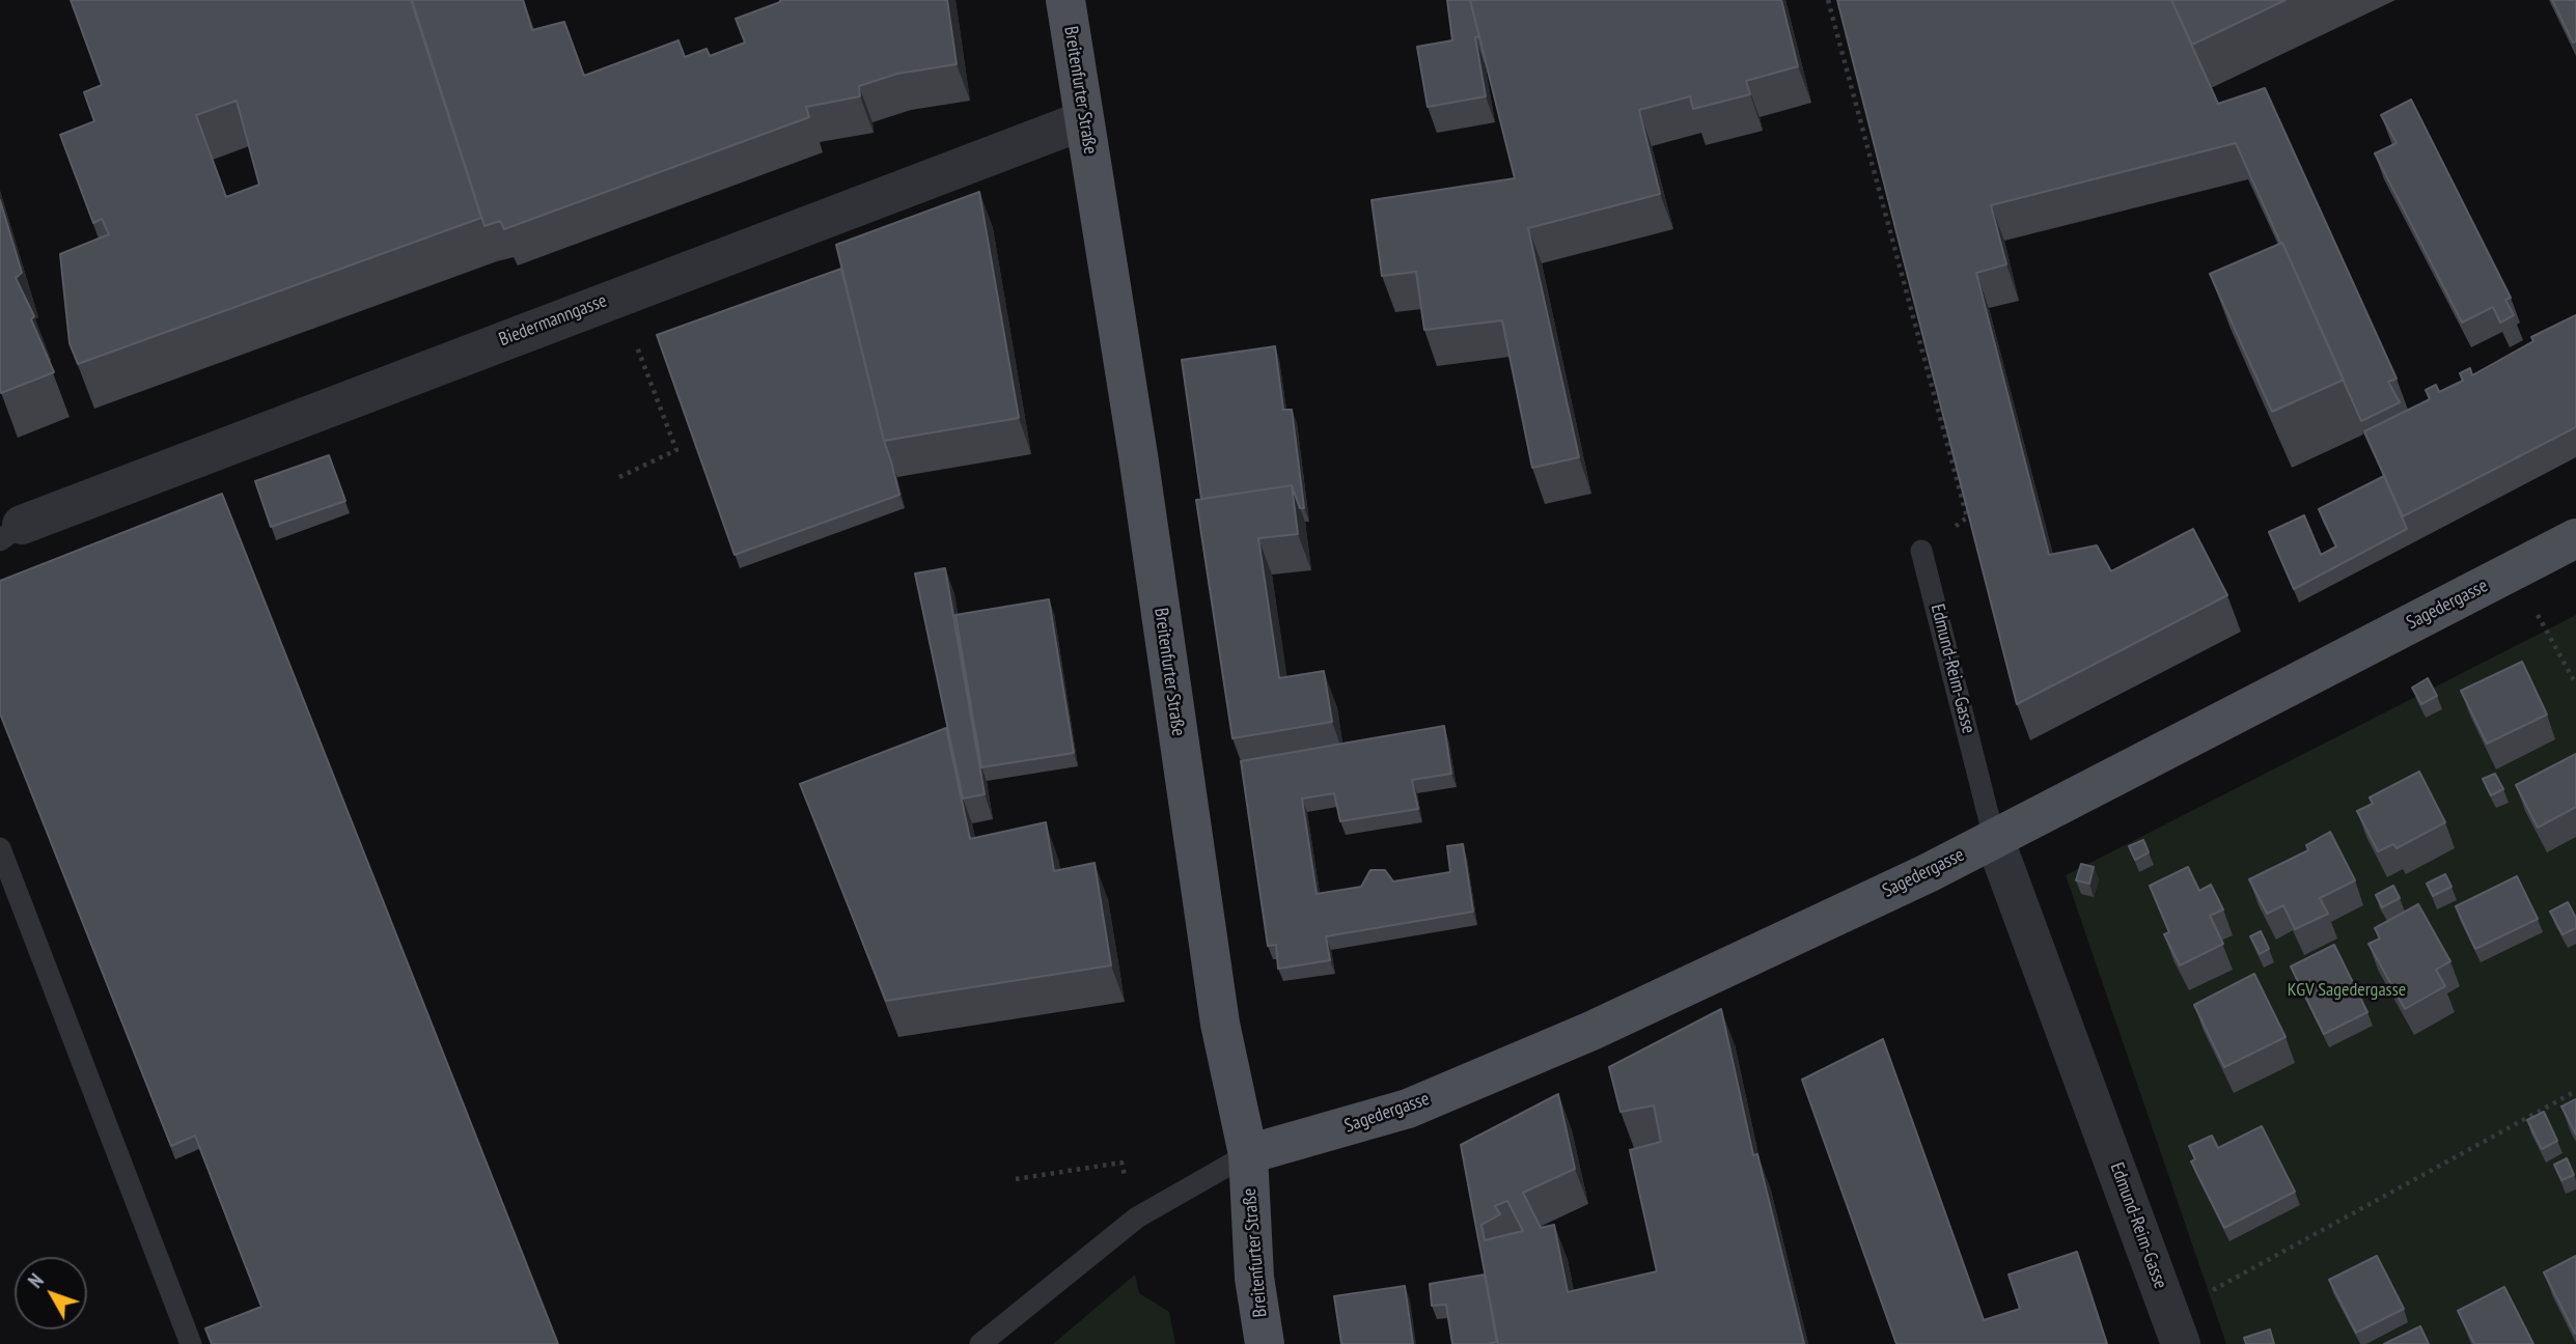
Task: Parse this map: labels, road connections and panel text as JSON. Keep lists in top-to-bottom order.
{
  "streets": {
    "main road": ["Breitenfurter Straße", "Sagedergasse"],
    "street": ["Biedermanngasse", "Edmund-Reim-Gasse"]
  },
  "crossings": [
    ["Breitenfurter Straße", "Biedermanngasse"],
    ["Breitenfurter Straße", "Sagedergasse"],
    ["Sagedergasse", "Edmund-Reim-Gasse"]
  ],
  "parks": ["KGV Sagedergasse"],
  "north": "top left"
}
